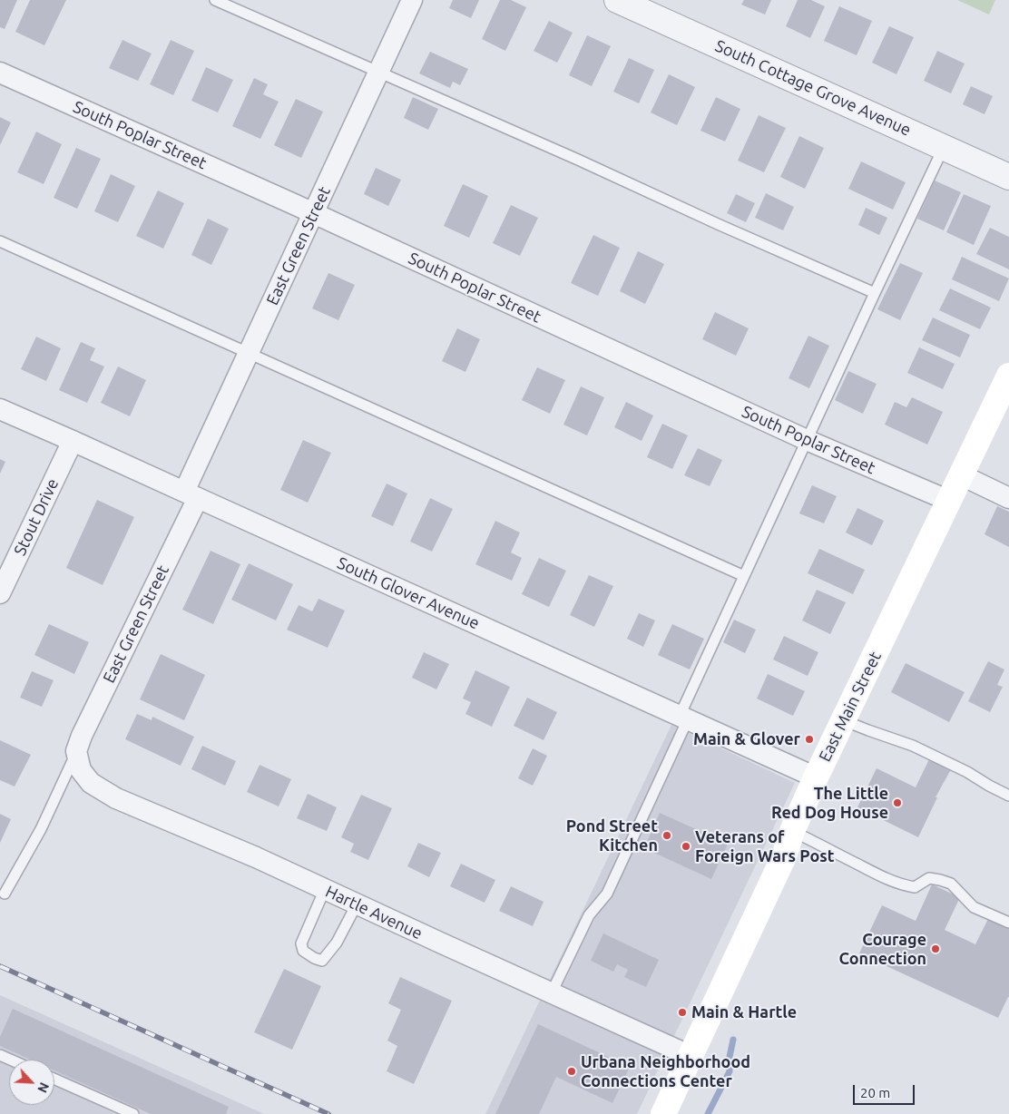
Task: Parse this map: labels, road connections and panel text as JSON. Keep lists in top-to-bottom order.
{
  "streets": {
    "main road": ["East Main Street"],
    "street": [
      "South Cottage Grove Avenue",
      "South Poplar Street",
      "East Green Street",
      "Stout Drive",
      "South Glover Avenue",
      "Hartle Avenue"
    ]
  },
  "crossings": [
    ["South Poplar Street", "East Green Street"],
    ["South Poplar Street", "East Main Street"],
    ["East Green Street", "South Glover Avenue"],
    ["East Green Street", "Hartle Avenue"],
    ["Stout Drive", "South Glover Avenue"],
    ["South Glover Avenue", "East Main Street"],
    ["East Main Street", "Hartle Avenue"]
  ],
  "places": [
    "Main & Glover",
    "The Little Red Dog House",
    "Pond Street Kitchen",
    "Veterans of Foreign Wars Post",
    "Courage Connection",
    "Main & Hartle",
    "Urbana Neighborhood Connections Center"
  ],
  "scale_bar": "20 m",
  "north": "bottom right"
}
